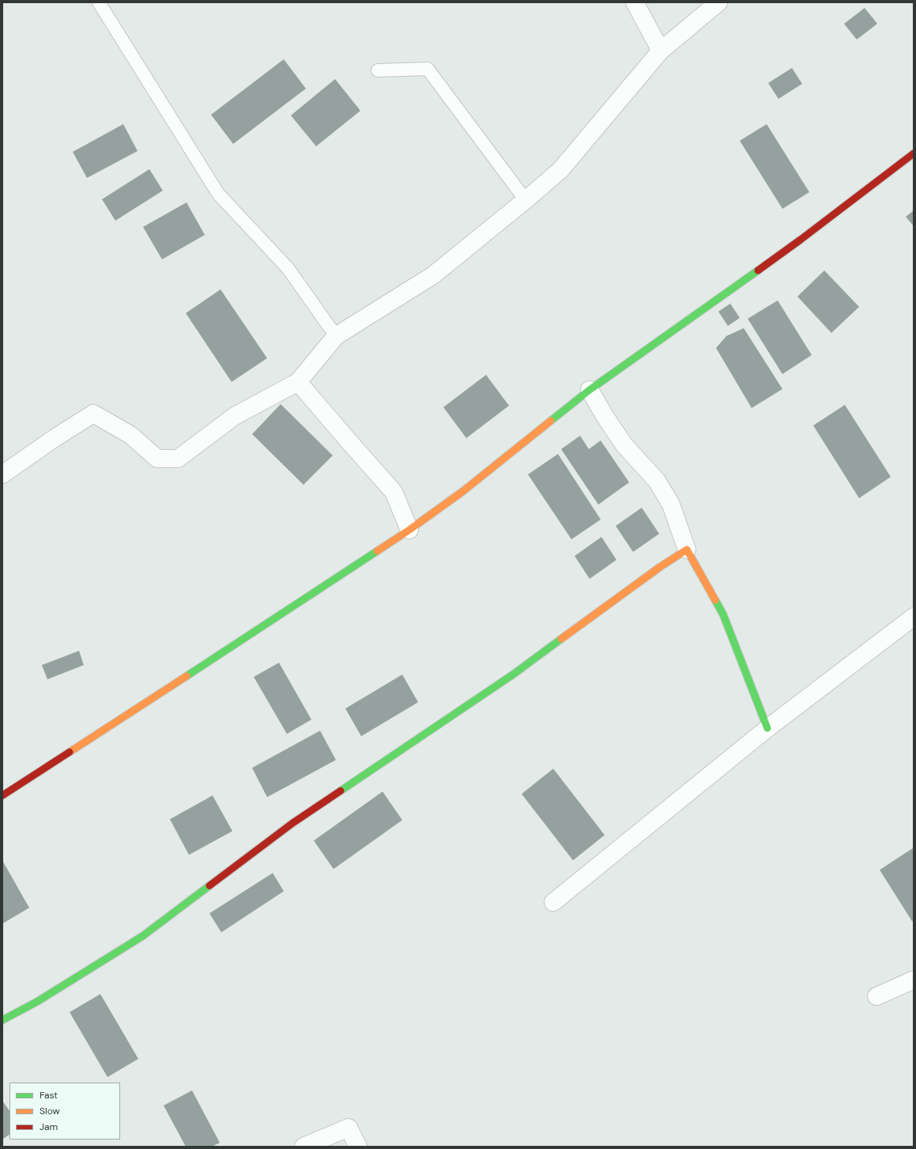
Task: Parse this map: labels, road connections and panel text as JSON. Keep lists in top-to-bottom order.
{
  "legend": ["Fast", "Slow", "Jam"]
}
